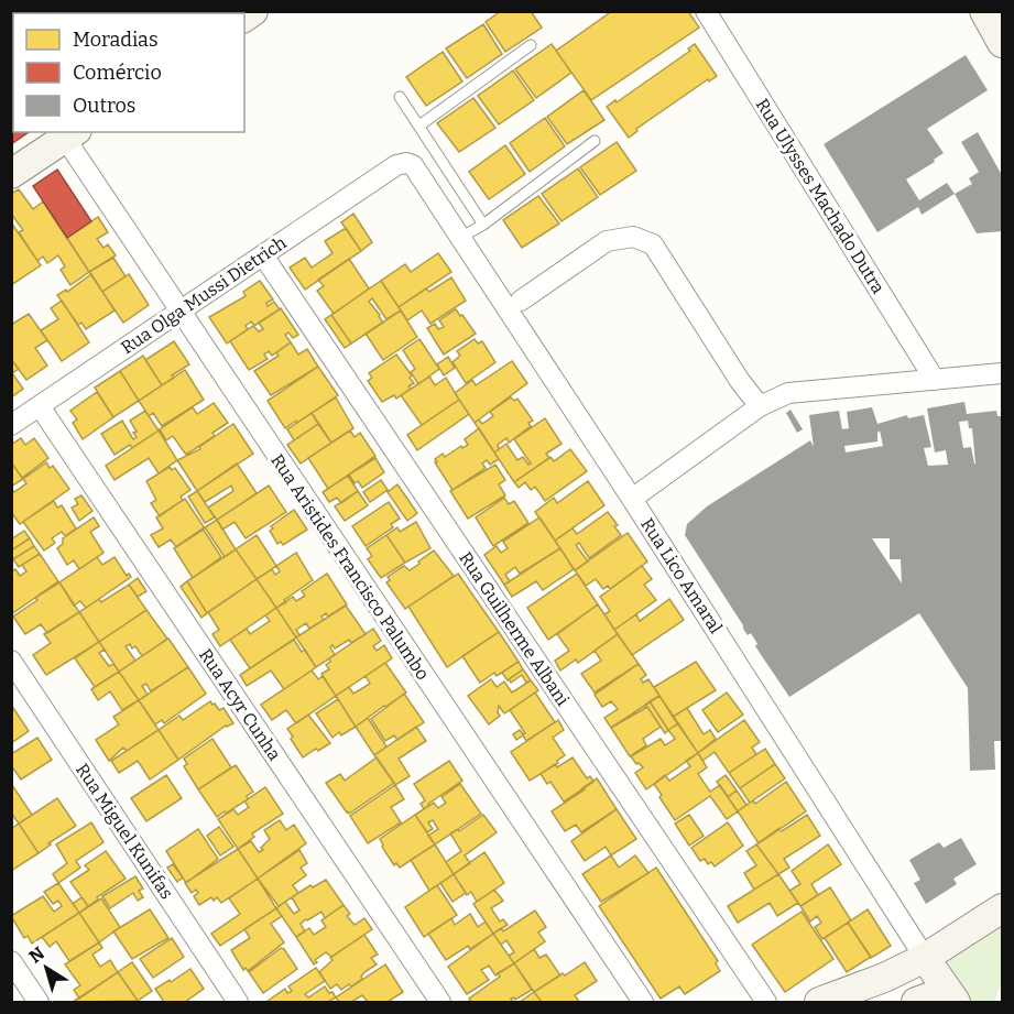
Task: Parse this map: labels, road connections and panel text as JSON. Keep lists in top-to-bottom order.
{
  "streets": {
    "main road": ["Rua Lico Amaral"],
    "street": [
      "Rua Ulysses Machado Dutra",
      "Rua Olga Mussi Dietrich",
      "Rua Aristides Francisco Palumbo",
      "Rua Guilherme Albani",
      "Rua Acyr Cunha",
      "Rua Miguel Kunifas"
    ]
  },
  "crossings": [
    ["Rua Olga Mussi Dietrich", "Rua Aristides Francisco Palumbo"],
    ["Rua Olga Mussi Dietrich", "Rua Lico Amaral"],
    ["Rua Olga Mussi Dietrich", "Rua Guilherme Albani"],
    ["Rua Olga Mussi Dietrich", "Rua Acyr Cunha"]
  ],
  "legend": ["Moradias", "Comércio", "Outros"],
  "north": "top left"
}
